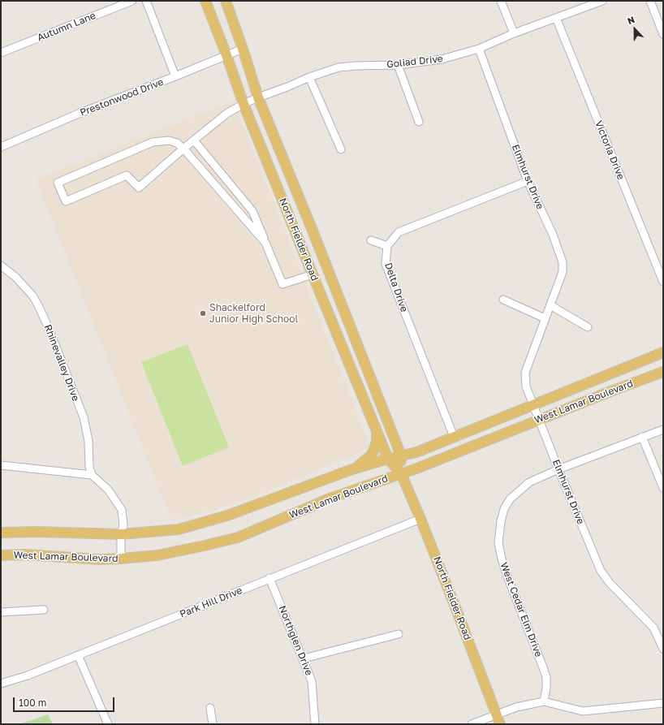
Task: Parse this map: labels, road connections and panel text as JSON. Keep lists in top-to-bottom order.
{
  "streets": {
    "main road": ["North Fielder Road", "West Lamar Boulevard"],
    "street": [
      "Autumn Lane",
      "Goliad Drive",
      "Prestonwood Drive",
      "Victoria Drive",
      "Elmhurst Drive",
      "Delta Drive",
      "Rhinevalley Drive",
      "Park Hill Drive",
      "West Cedar Elm Drive",
      "Northglen Drive"
    ]
  },
  "crossings": [
    ["Goliad Drive", "Victoria Drive"],
    ["Goliad Drive", "Elmhurst Drive"],
    ["Goliad Drive", "North Fielder Road"],
    ["Prestonwood Drive", "North Fielder Road"],
    ["Elmhurst Drive", "West Lamar Boulevard"],
    ["Elmhurst Drive", "West Cedar Elm Drive"],
    ["North Fielder Road", "West Lamar Boulevard"],
    ["North Fielder Road", "Park Hill Drive"],
    ["Delta Drive", "West Lamar Boulevard"],
    ["Park Hill Drive", "Northglen Drive"]
  ],
  "places": ["Shackelford Junior High School"],
  "scale_bar": "100 m",
  "north": "top"
}
